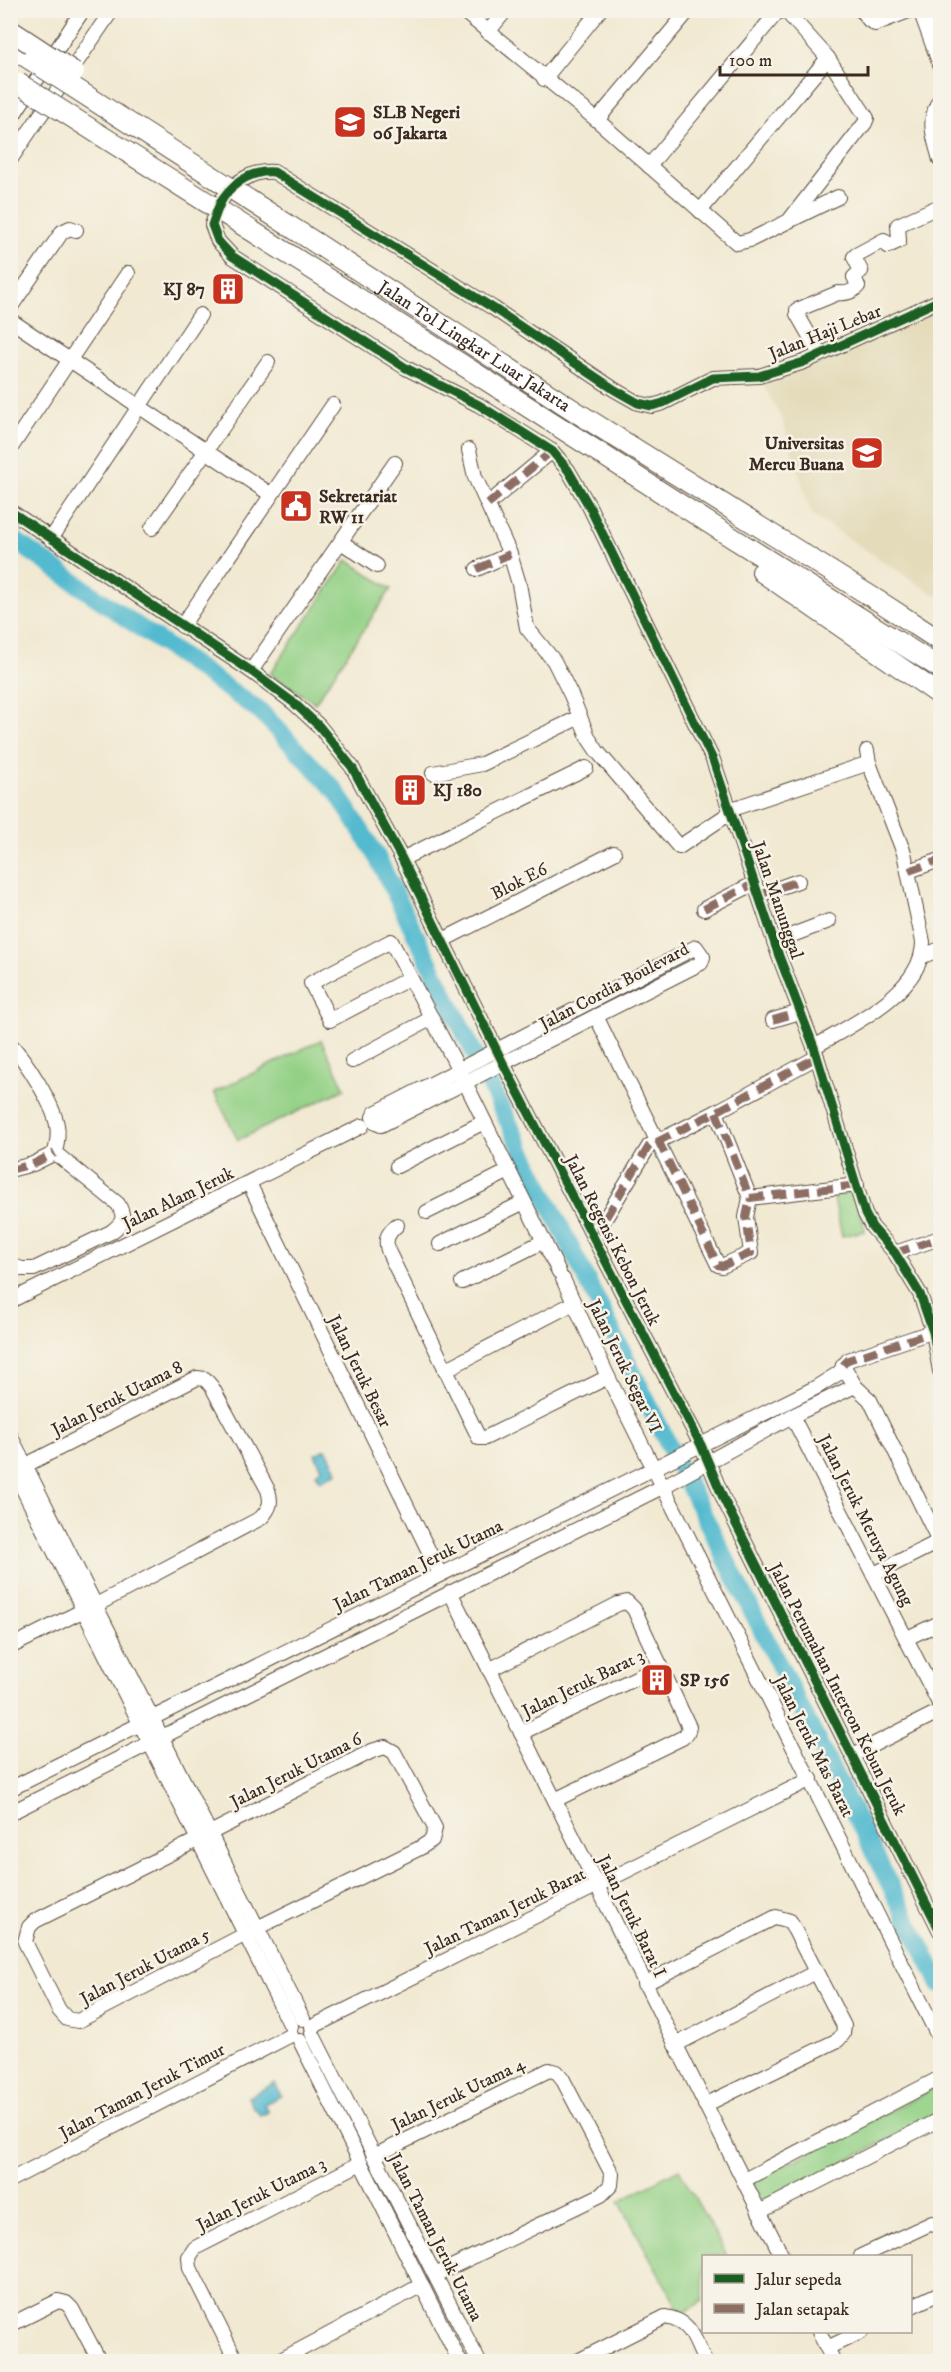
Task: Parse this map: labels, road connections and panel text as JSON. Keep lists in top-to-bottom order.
{
  "streets": {
    "highway": ["Jalan Tol Lingkar Luar Jakarta"],
    "street": [
      "Jalan Haji Lebar",
      "Blok E6",
      "Jalan Manunggal",
      "Jalan Cordia Boulevard",
      "Jalan Alam Jeruk",
      "Jalan Regensi Kebon Jeruk",
      "Jalan Jeruk Segar VI",
      "Jalan Jeruk Besar",
      "Jalan Jeruk Utama 8",
      "Jalan Jeruk Meruya Agung",
      "Jalan Taman Jeruk Utama",
      "Jalan Jeruk Barat 3",
      "Jalan Perumahan Intercon Kebun Jeruk",
      "Jalan Jeruk Mas Barat",
      "Jalan Jeruk Utama 6",
      "Jalan Taman Jeruk Barat",
      "Jalan Jeruk Barat I",
      "Jalan Jeruk Utama 5",
      "Jalan Taman Jeruk Timur",
      "Jalan Jeruk Utama 4",
      "Jalan Jeruk Utama 3"
    ]
  },
  "crossings": [
    ["Jalan Haji Lebar", "Jalan Manunggal"],
    ["Blok E6", "Jalan Regensi Kebon Jeruk"],
    ["Jalan Manunggal", "Jalan Taman Jeruk Utama"],
    ["Jalan Cordia Boulevard", "Jalan Regensi Kebon Jeruk"],
    ["Jalan Cordia Boulevard", "Jalan Jeruk Segar VI"],
    ["Jalan Alam Jeruk", "Jalan Jeruk Besar"],
    ["Jalan Regensi Kebon Jeruk", "Jalan Taman Jeruk Utama"],
    ["Jalan Regensi Kebon Jeruk", "Jalan Perumahan Intercon Kebun Jeruk"],
    ["Jalan Jeruk Segar VI", "Jalan Taman Jeruk Utama"],
    ["Jalan Jeruk Segar VI", "Jalan Jeruk Mas Barat"],
    ["Jalan Jeruk Besar", "Jalan Taman Jeruk Utama"],
    ["Jalan Jeruk Utama 8", "Jalan Taman Jeruk Utama"],
    ["Jalan Jeruk Meruya Agung", "Jalan Taman Jeruk Utama"],
    ["Jalan Taman Jeruk Utama", "Jalan Perumahan Intercon Kebun Jeruk"],
    ["Jalan Taman Jeruk Utama", "Jalan Jeruk Mas Barat"],
    ["Jalan Taman Jeruk Utama", "Jalan Jeruk Utama 6"],
    ["Jalan Taman Jeruk Utama", "Jalan Taman Jeruk Barat"],
    ["Jalan Taman Jeruk Utama", "Jalan Jeruk Barat I"],
    ["Jalan Taman Jeruk Utama", "Jalan Jeruk Utama 5"],
    ["Jalan Taman Jeruk Utama", "Jalan Taman Jeruk Timur"],
    ["Jalan Taman Jeruk Utama", "Jalan Jeruk Utama 4"],
    ["Jalan Taman Jeruk Utama", "Jalan Jeruk Utama 3"],
    ["Jalan Jeruk Barat 3", "Jalan Jeruk Barat I"],
    ["Jalan Jeruk Mas Barat", "Jalan Taman Jeruk Barat"],
    ["Jalan Jeruk Utama 6", "Jalan Jeruk Utama 5"],
    ["Jalan Taman Jeruk Barat", "Jalan Jeruk Barat I"],
    ["Jalan Taman Jeruk Barat", "Jalan Taman Jeruk Timur"]
  ],
  "places": {
    "school or university": ["SLB Negeri 06 Jakarta", "Universitas Mercu Buana"],
    "building": ["KJ 87", "KJ 180", "SP 156"],
    "public building": ["Sekretariat RW 11"]
  },
  "legend": ["Jalur sepeda", "Jalan setapak"],
  "scale_bar": "100 m"
}
